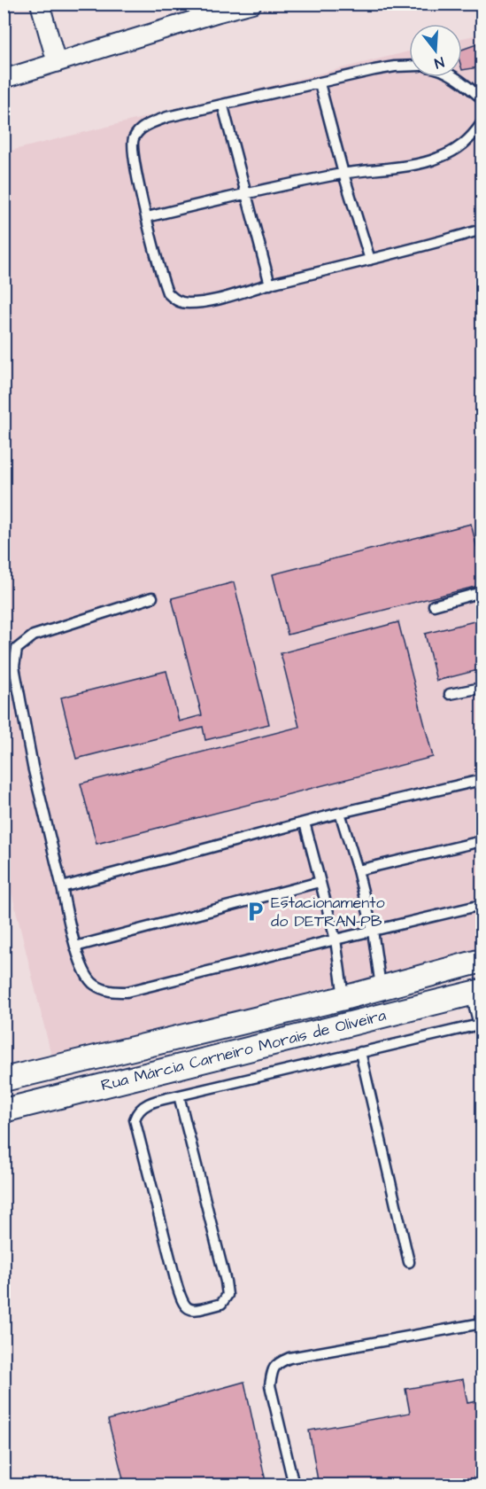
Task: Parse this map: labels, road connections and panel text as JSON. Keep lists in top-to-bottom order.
{
  "streets": {
    "street": ["Rua Márcia Carneiro Morais de Oliveira"]
  },
  "places": {
    "parking": ["Estacionamento do DETRAN-PB"]
  },
  "north": "bottom"
}
